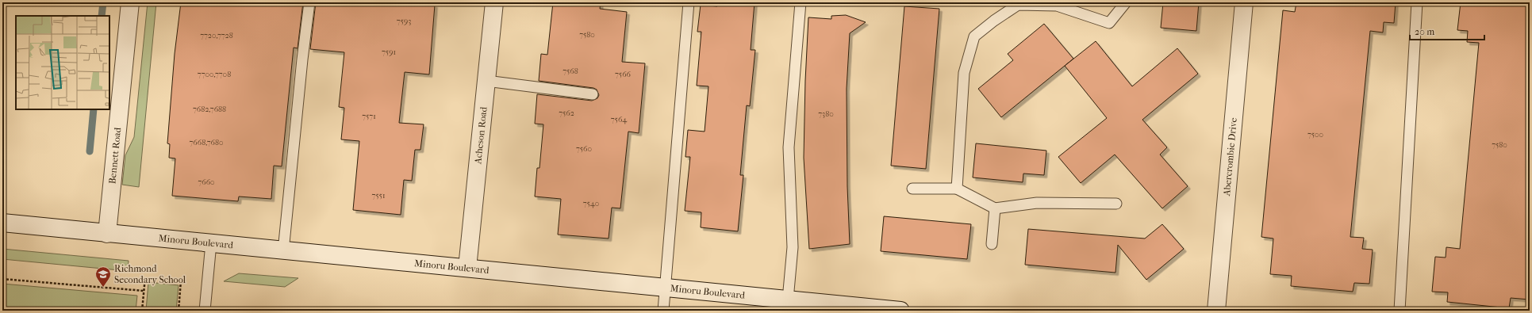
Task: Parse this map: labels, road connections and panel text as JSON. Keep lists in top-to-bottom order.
{
  "streets": {
    "street": [
      "Acheson Road",
      "Bennett Road",
      "Abercrombie Drive",
      "Minoru Boulevard"
    ]
  },
  "crossings": [
    ["Acheson Road", "Minoru Boulevard"],
    ["Bennett Road", "Minoru Boulevard"]
  ],
  "places": {
    "school or university": ["Richmond Secondary School"]
  },
  "house_numbers": [
    "7593",
    "7580",
    "7720,7728",
    "7591",
    "7568",
    "7700,7708",
    "7566",
    "7682,7688",
    "7562",
    "7380",
    "7571",
    "7564",
    "7500",
    "7668,7680",
    "7580",
    "7560",
    "7660",
    "7551",
    "7540"
  ],
  "scale_bar": "20 m"
}
